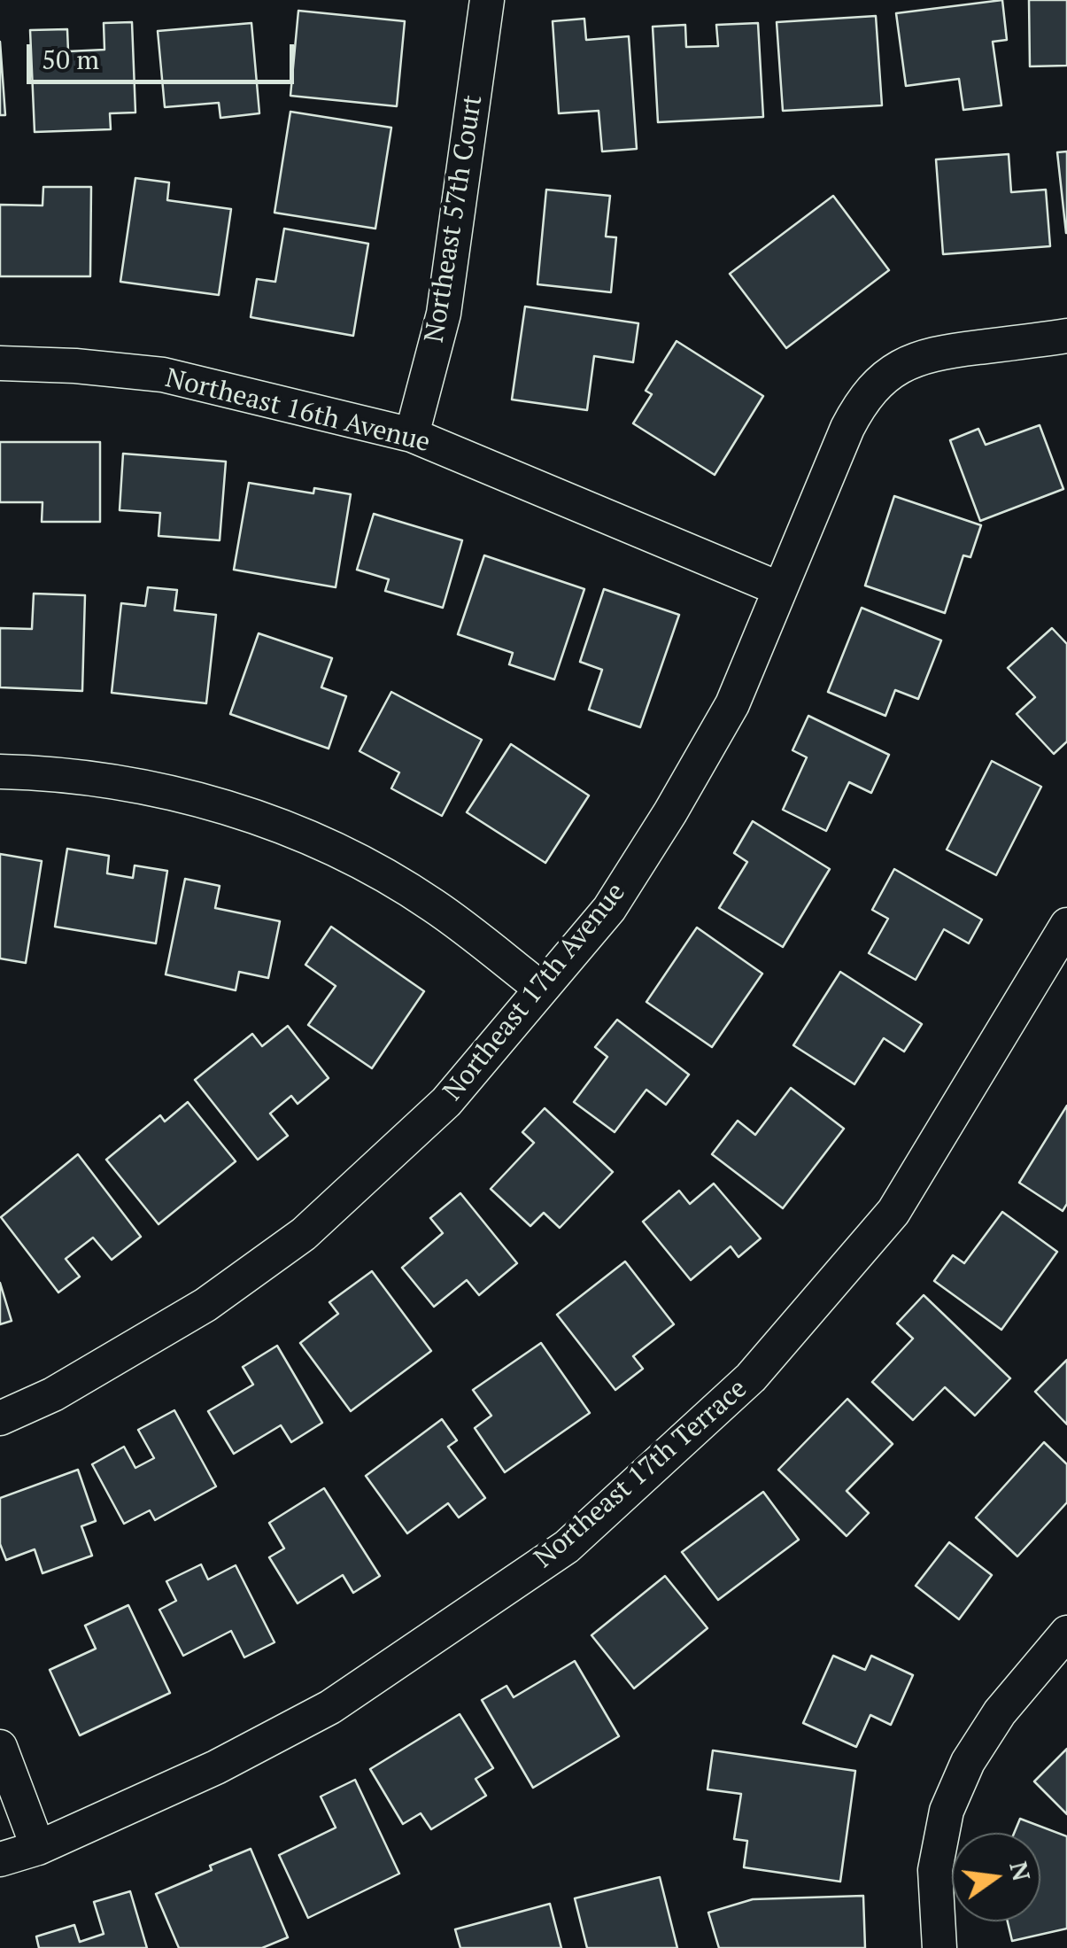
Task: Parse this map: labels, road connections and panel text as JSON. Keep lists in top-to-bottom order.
{
  "streets": {
    "street": [
      "Northeast 57th Court",
      "Northeast 16th Avenue",
      "Northeast 17th Avenue",
      "Northeast 17th Terrace"
    ]
  },
  "crossings": [
    ["Northeast 57th Court", "Northeast 16th Avenue"],
    ["Northeast 16th Avenue", "Northeast 17th Avenue"]
  ],
  "scale_bar": "50 m",
  "north": "right"
}
